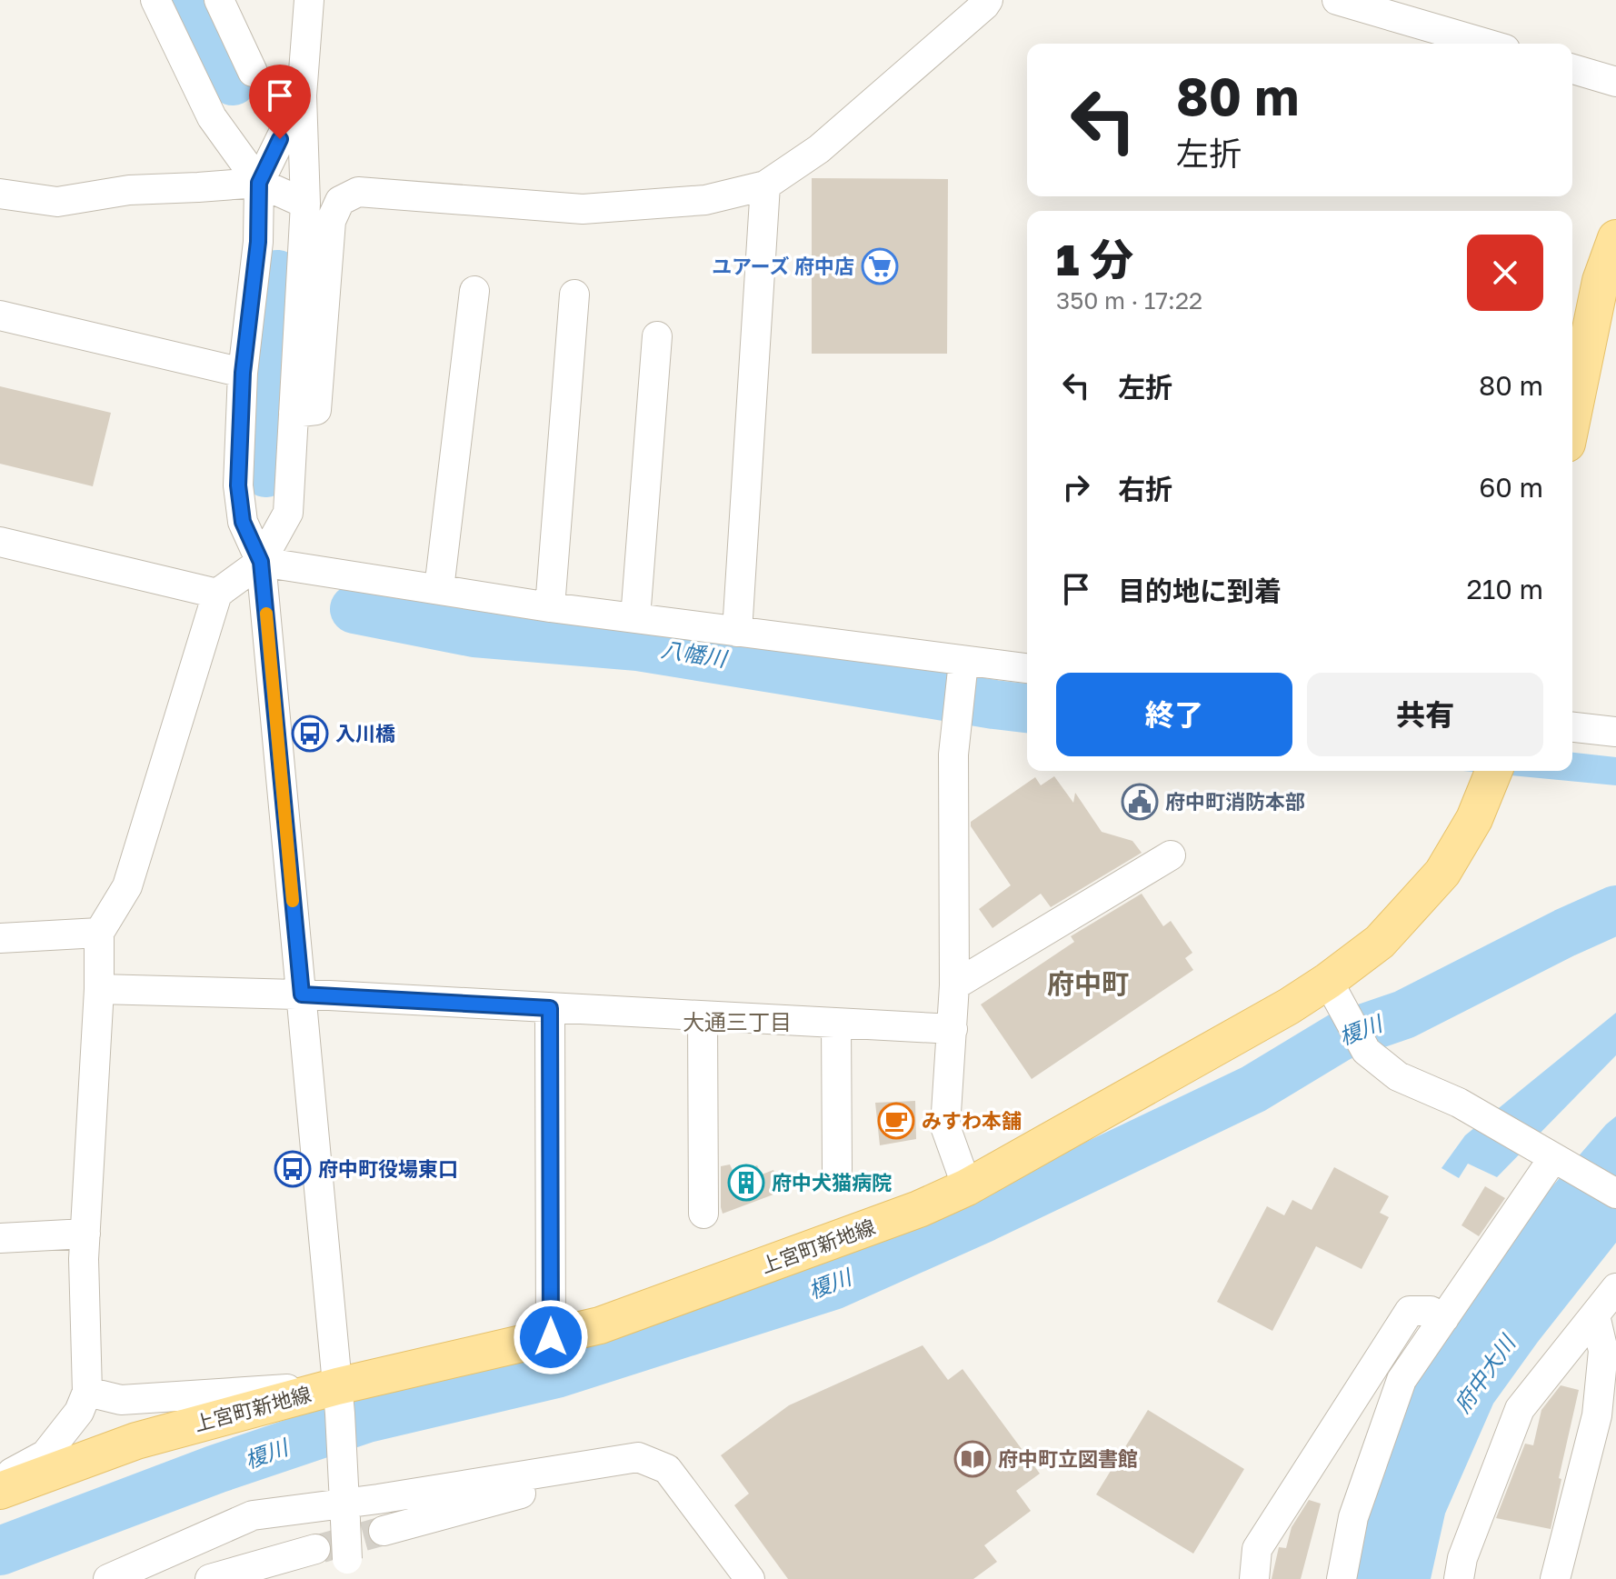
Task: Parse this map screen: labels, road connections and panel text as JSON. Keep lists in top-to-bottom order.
{
  "streets": {
    "main road": ["上宮町新地線"]
  },
  "districts": ["府中町", "大通三丁目"],
  "water": ["八幡川", "榎川", "府中大川"],
  "places": {
    "supermarket": ["ユアーズ 府中店"],
    "bus stop": ["入川橋", "府中町役場東口"],
    "public building": ["府中町消防本部"],
    "cafe": ["みすわ本舗"],
    "building": ["府中犬猫病院"],
    "library": ["府中町立図書館"]
  },
  "page": {
    "turn": ["80 m", "左折"],
    "heading": ["1 分", "350 m · 17:22"],
    "list": [
      {
        "name": "左折",
        "value": "80 m"
      },
      {
        "name": "右折",
        "value": "60 m"
      },
      {
        "name": "目的地に到着",
        "value": "210 m"
      }
    ],
    "buttons": ["終了", "共有"]
  }
}
